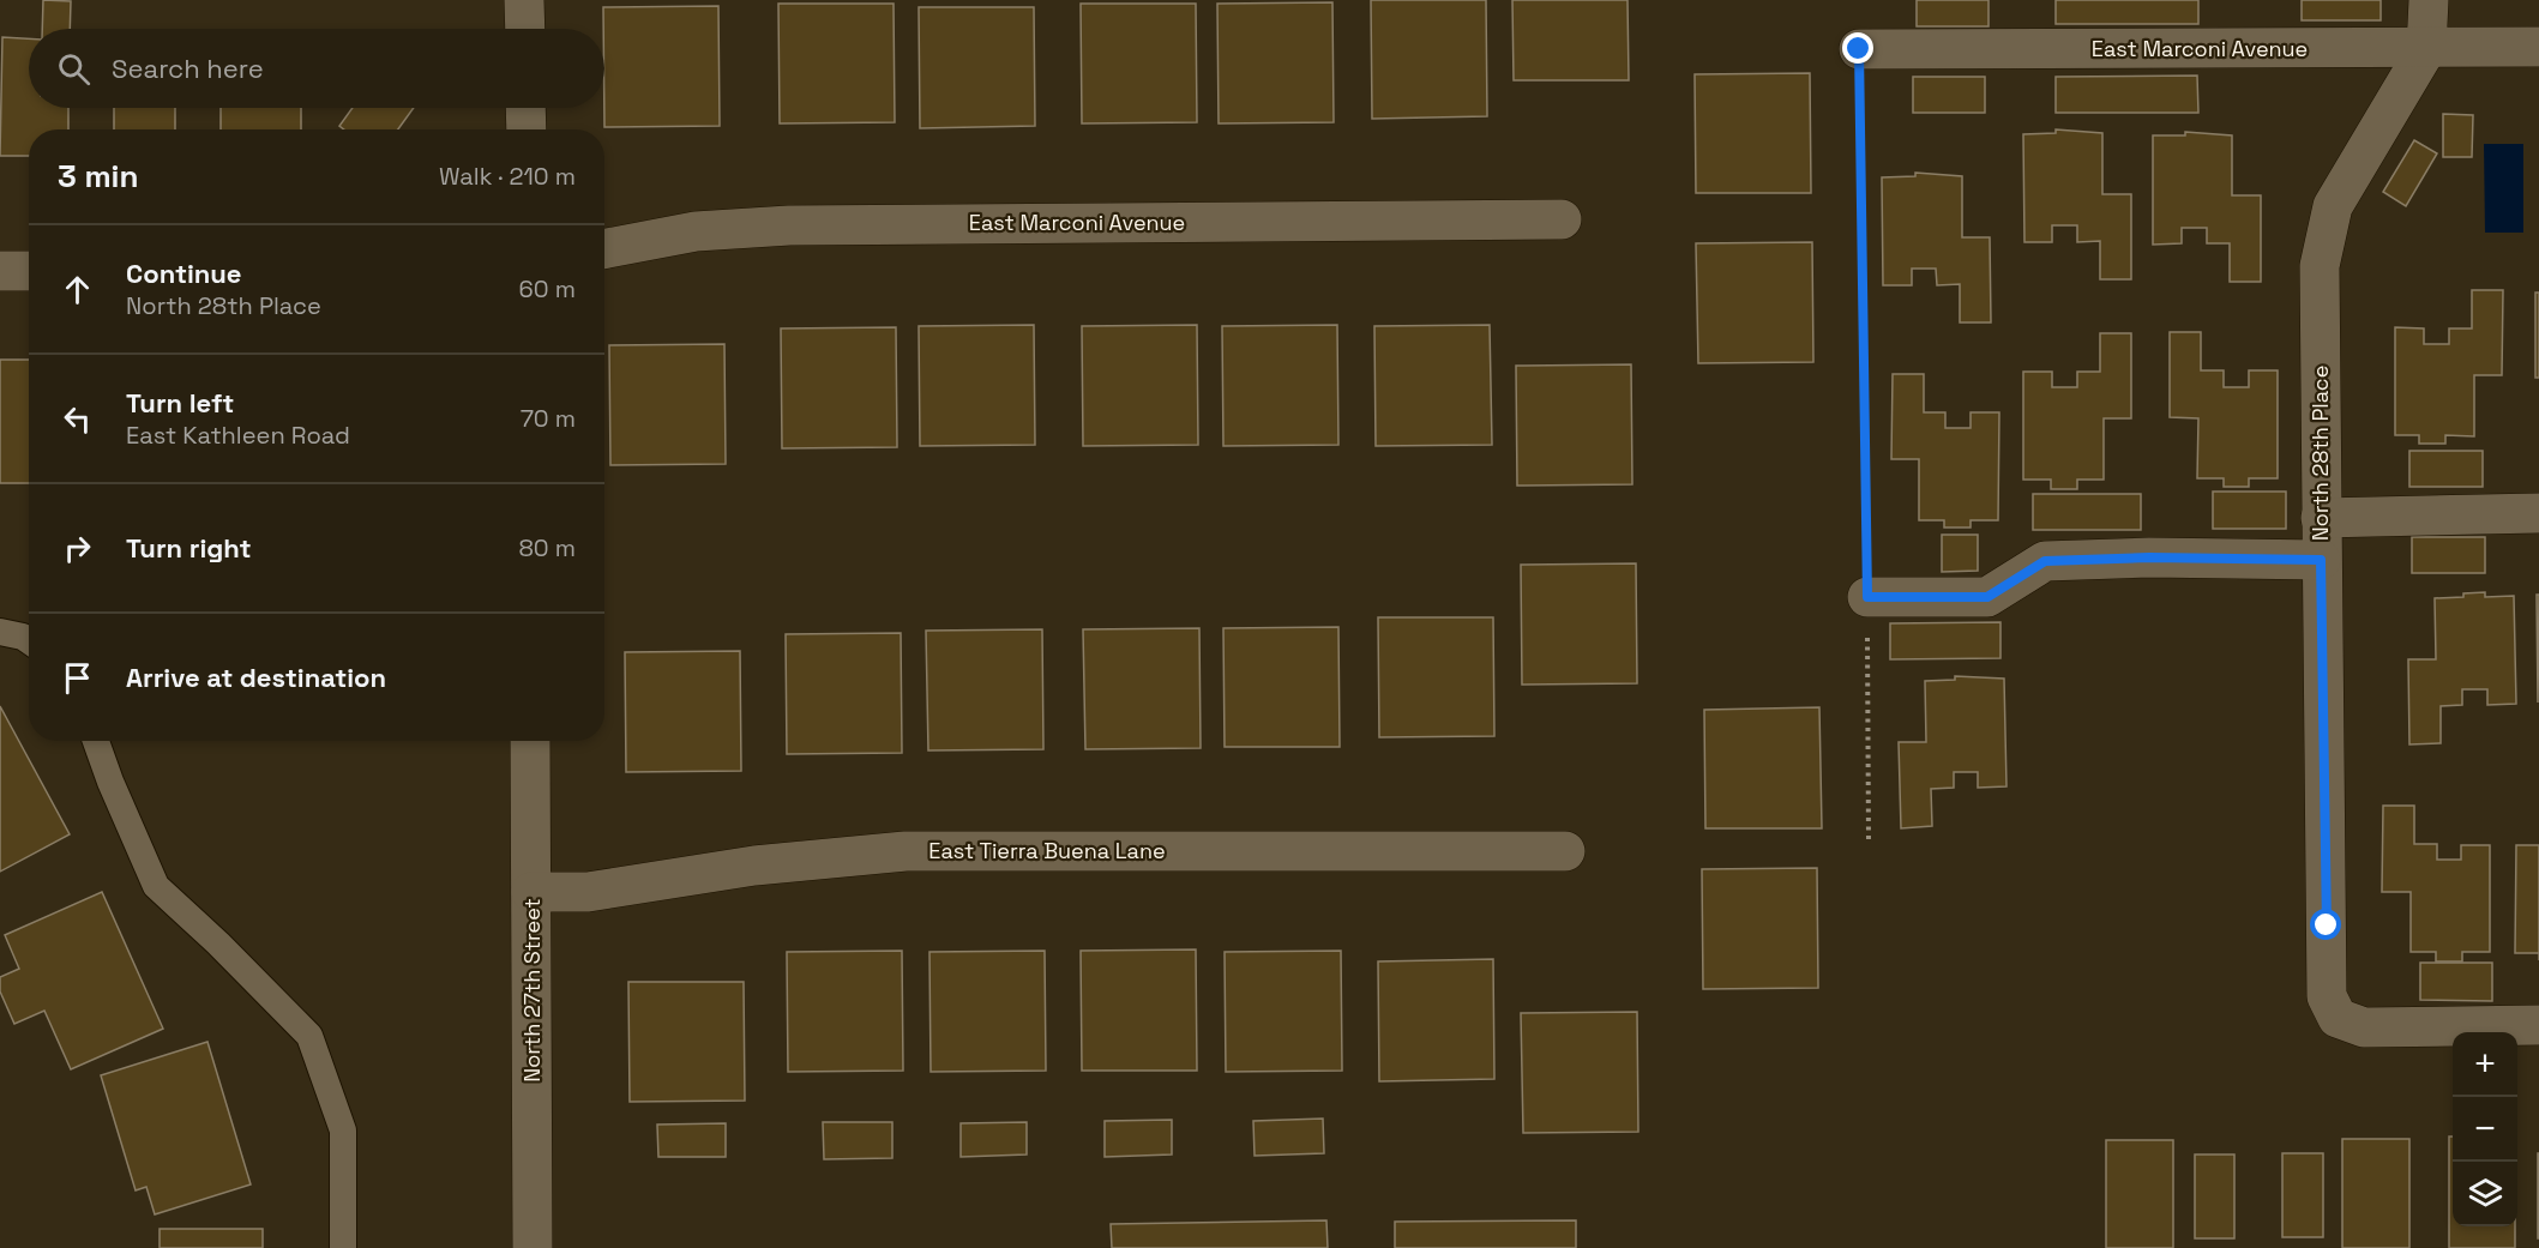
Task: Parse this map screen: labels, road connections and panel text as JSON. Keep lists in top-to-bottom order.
{
  "streets": {
    "street": [
      "East Marconi Avenue",
      "North 28th Place",
      "East Tierra Buena Lane",
      "North 27th Street"
    ]
  },
  "crossings": [
    ["East Marconi Avenue", "North 28th Place"],
    ["East Tierra Buena Lane", "North 27th Street"]
  ],
  "page": {
    "search": "Search here",
    "heading": ["3 min", "Walk · 210 m"],
    "list": [
      ["Continue", "North 28th Place", "60 m"],
      ["Turn left", "East Kathleen Road", "70 m"],
      ["Turn right", "80 m"],
      "Arrive at destination"
    ],
    "map_buttons": ["+", "−"]
  }
}
